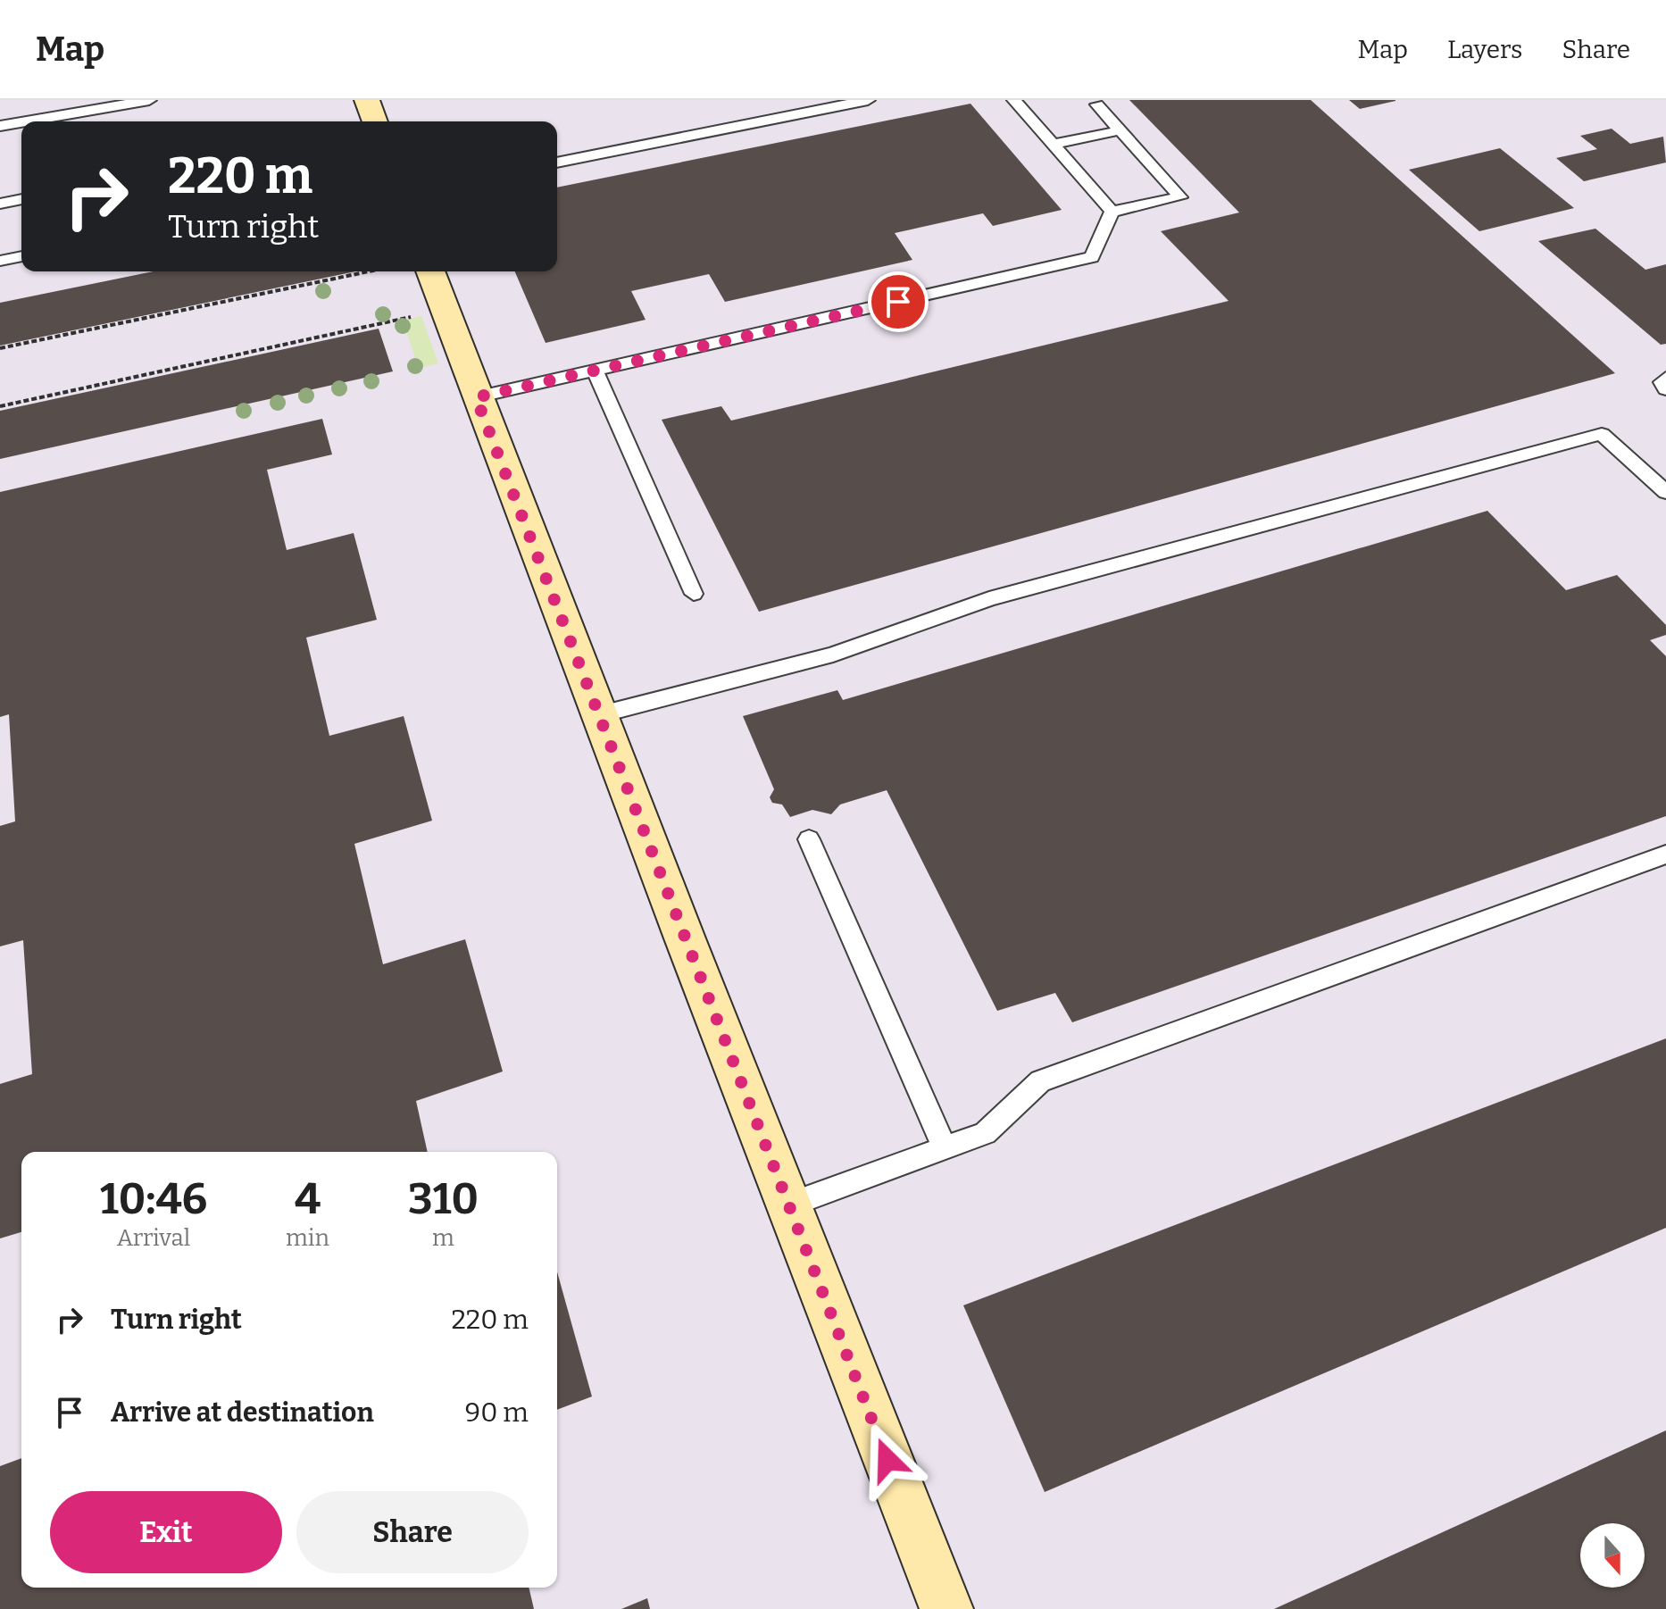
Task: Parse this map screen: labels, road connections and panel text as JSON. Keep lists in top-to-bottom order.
{
  "north": "bottom",
  "page": {
    "header": "Map",
    "nav": ["Map", "Layers", "Share"],
    "turn": ["220 m", "Turn right"],
    "eta": [
      "10:46",
      "Arrival",
      "4",
      "min",
      "310",
      "m"
    ],
    "list": [
      {
        "name": "Turn right",
        "value": "220 m"
      },
      {
        "name": "Arrive at destination",
        "value": "90 m"
      }
    ],
    "buttons": ["Exit", "Share"]
  }
}
